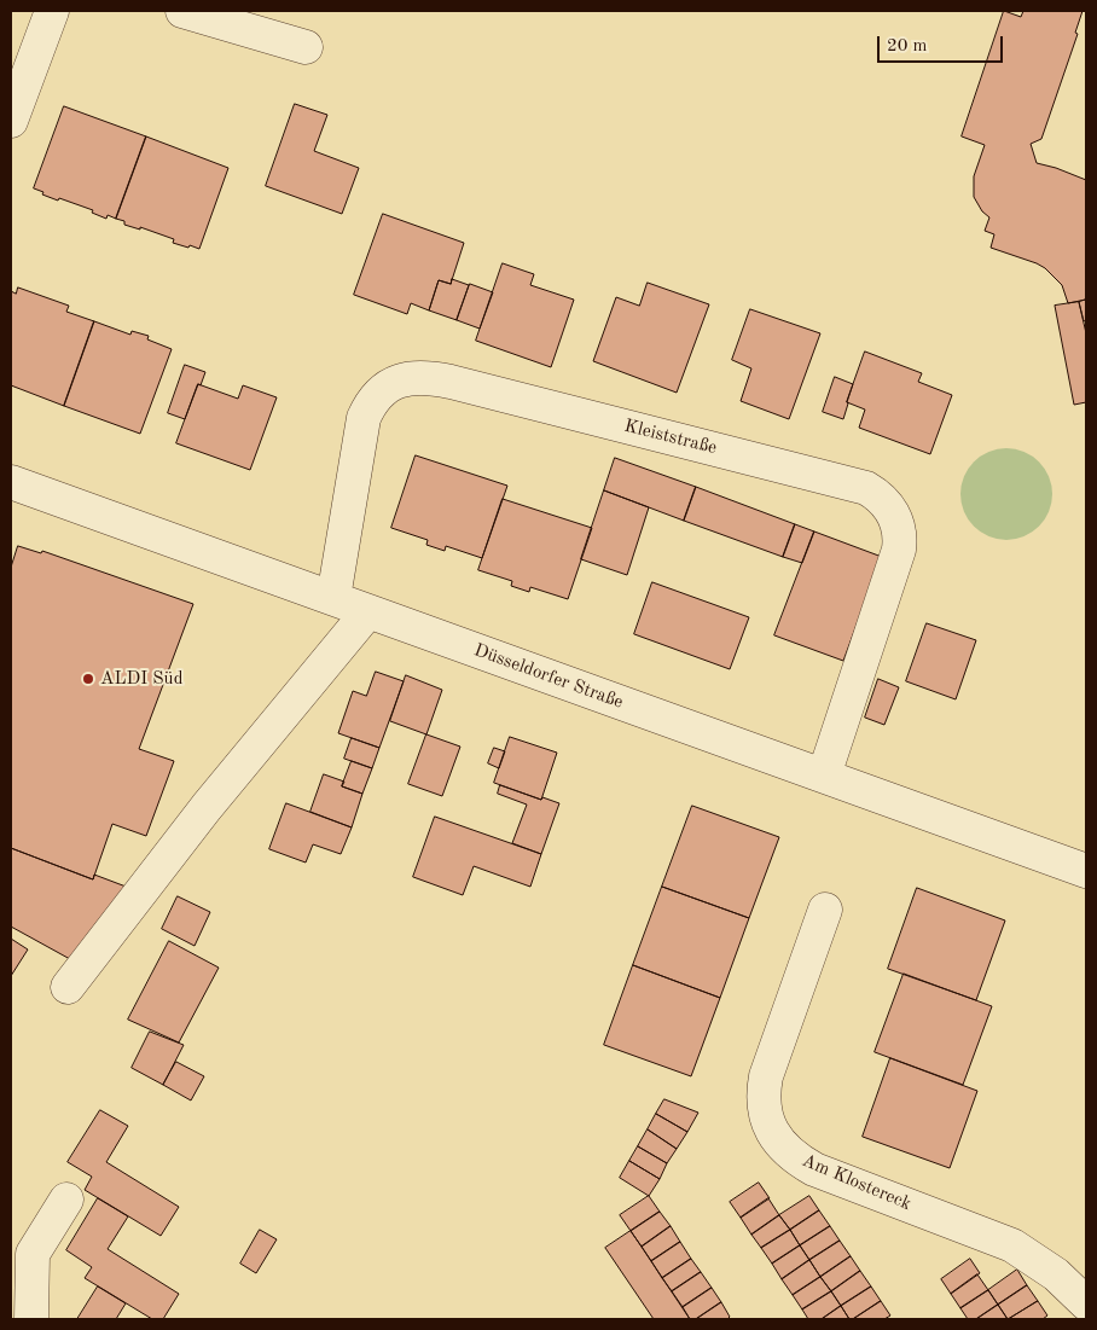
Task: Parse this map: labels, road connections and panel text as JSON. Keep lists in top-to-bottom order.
{
  "streets": {
    "street": ["Kleiststraße", "Düsseldorfer Straße", "Am Klostereck"]
  },
  "crossings": [
    ["Kleiststraße", "Düsseldorfer Straße"]
  ],
  "places": ["ALDI Süd"],
  "scale_bar": "20 m"
}
